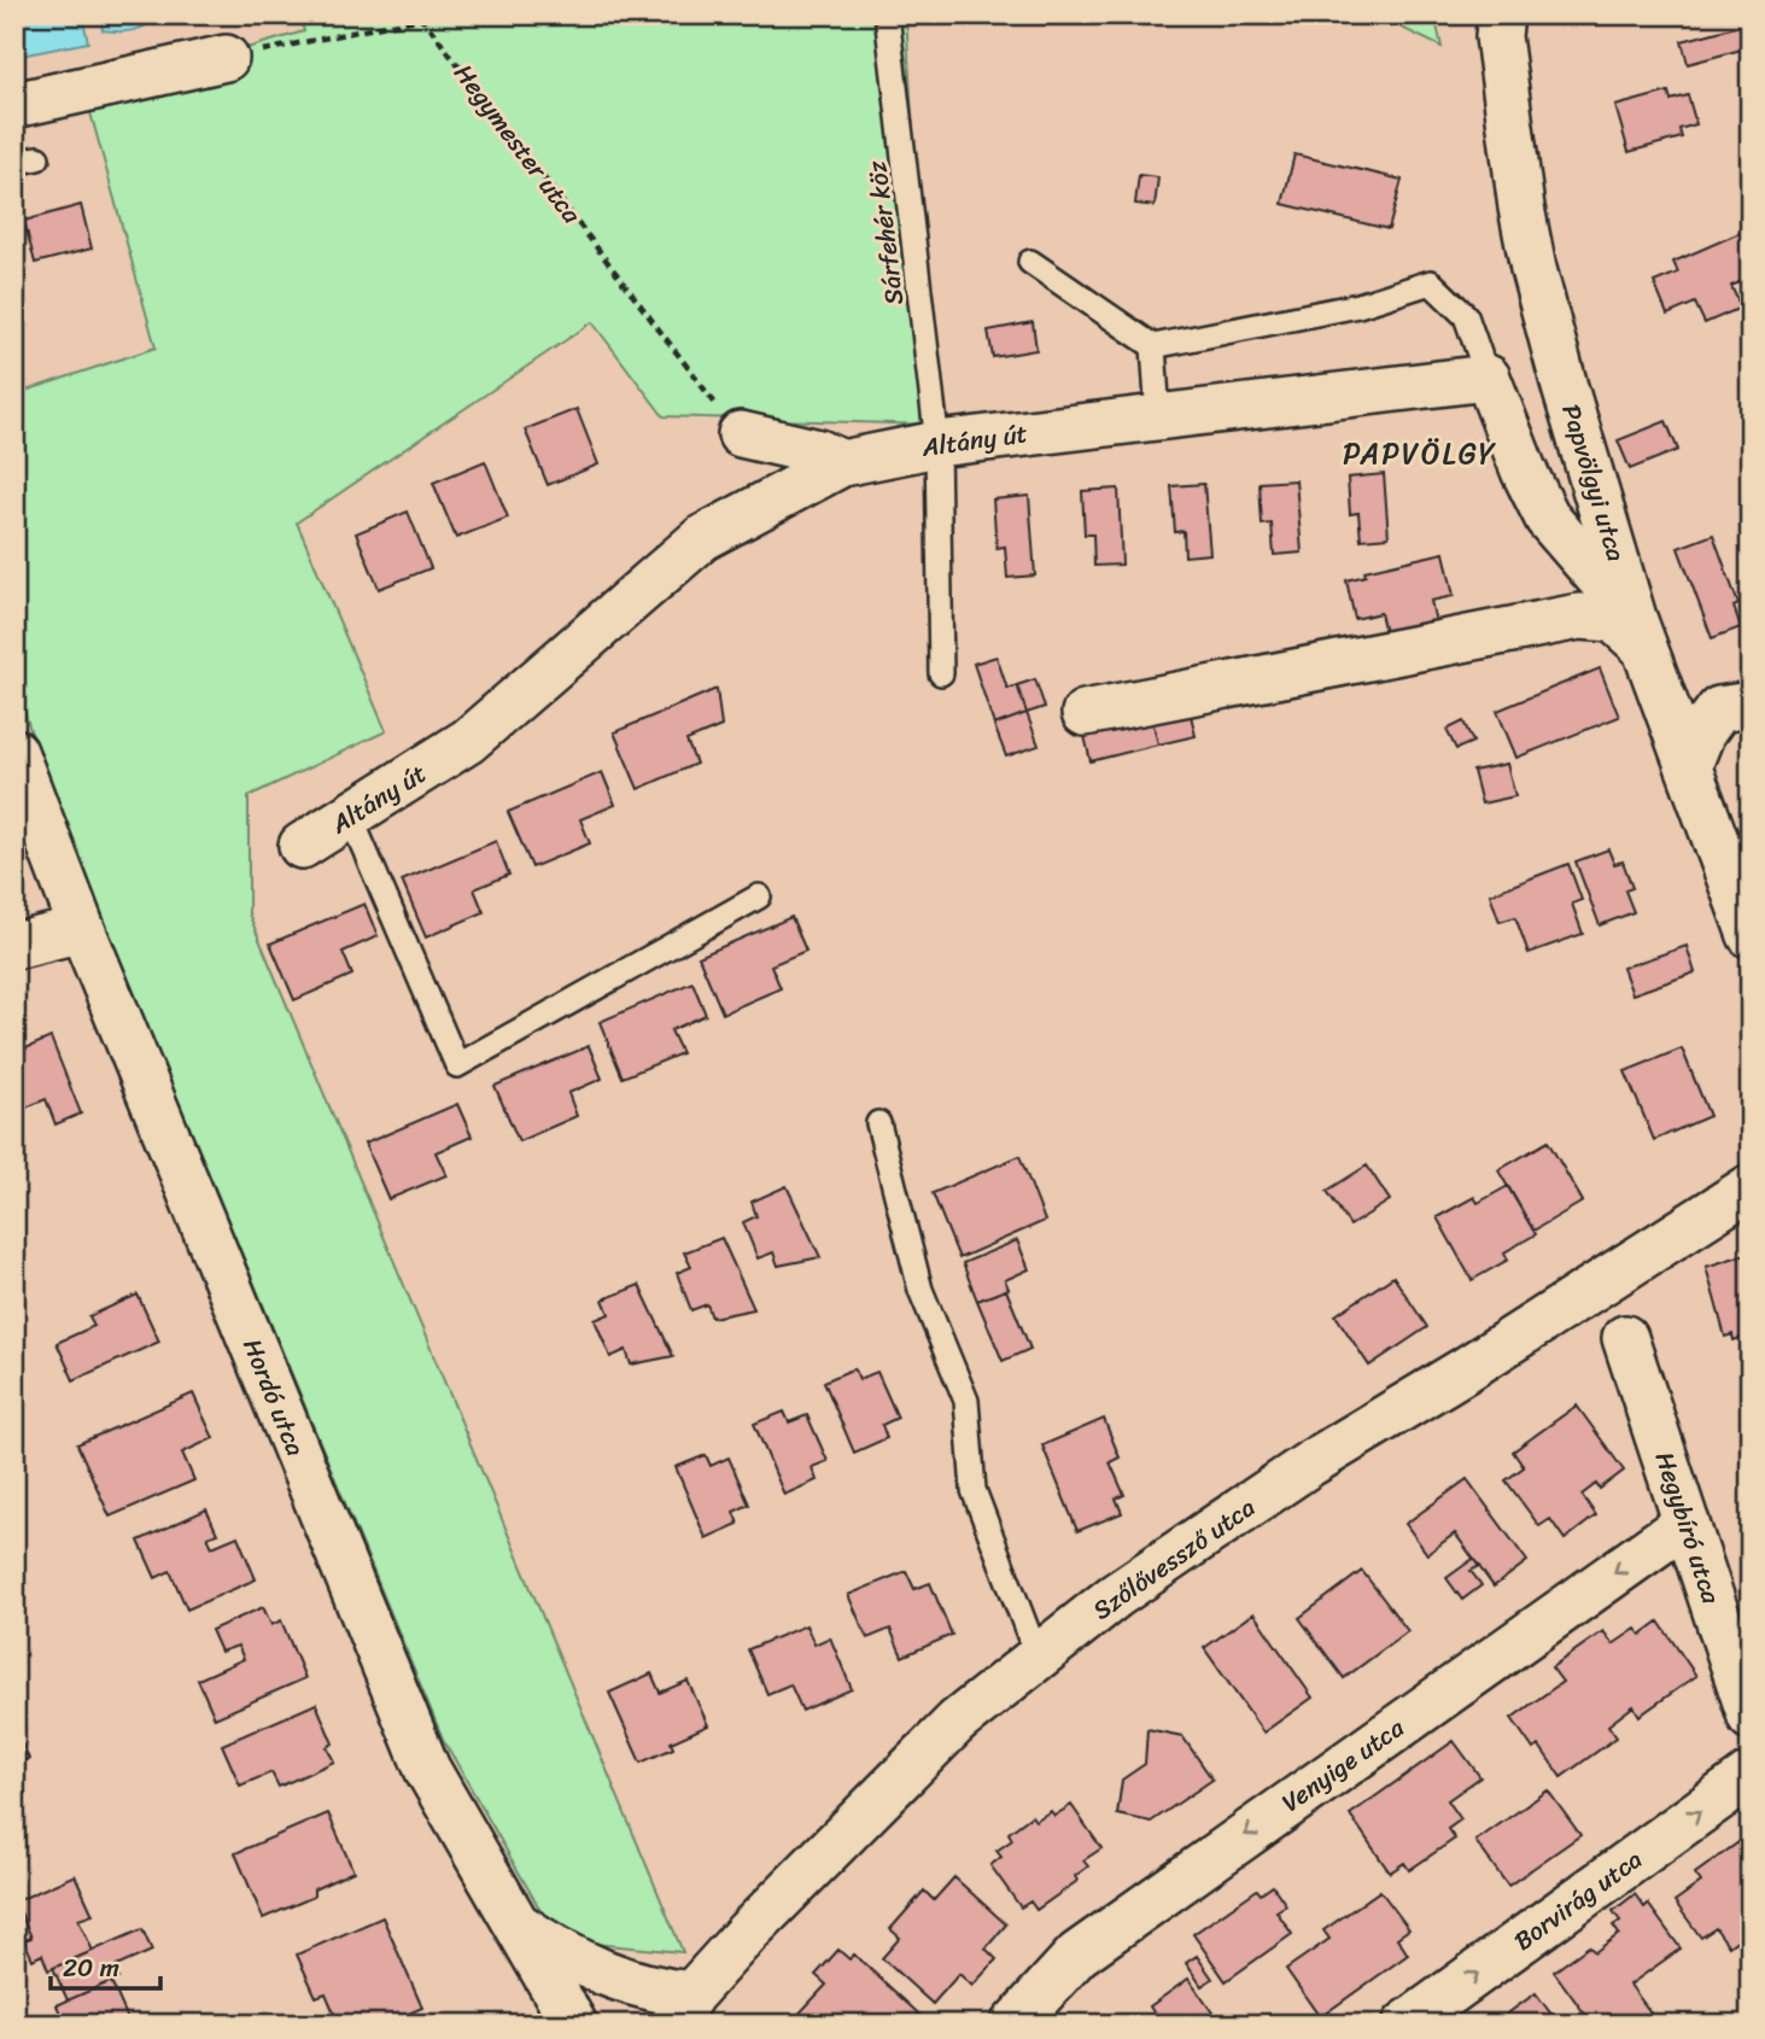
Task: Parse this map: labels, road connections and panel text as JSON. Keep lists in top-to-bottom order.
{
  "streets": {
    "street": [
      "Altány út",
      "Papvölgyi utca",
      "Hordó utca",
      "Hegybíró utca",
      "Szőlővessző utca",
      "Venyige utca",
      "Borvirág utca"
    ],
    "lane": ["Sárfehér köz"],
    "path": ["Hegymester utca"]
  },
  "crossings": [
    ["Sárfehér köz", "Altány út"],
    ["Hegybíró utca", "Venyige utca"]
  ],
  "one_way": ["Venyige utca", "Borvirág utca"],
  "districts": ["PAPVÖLGY"],
  "scale_bar": "20 m"
}
